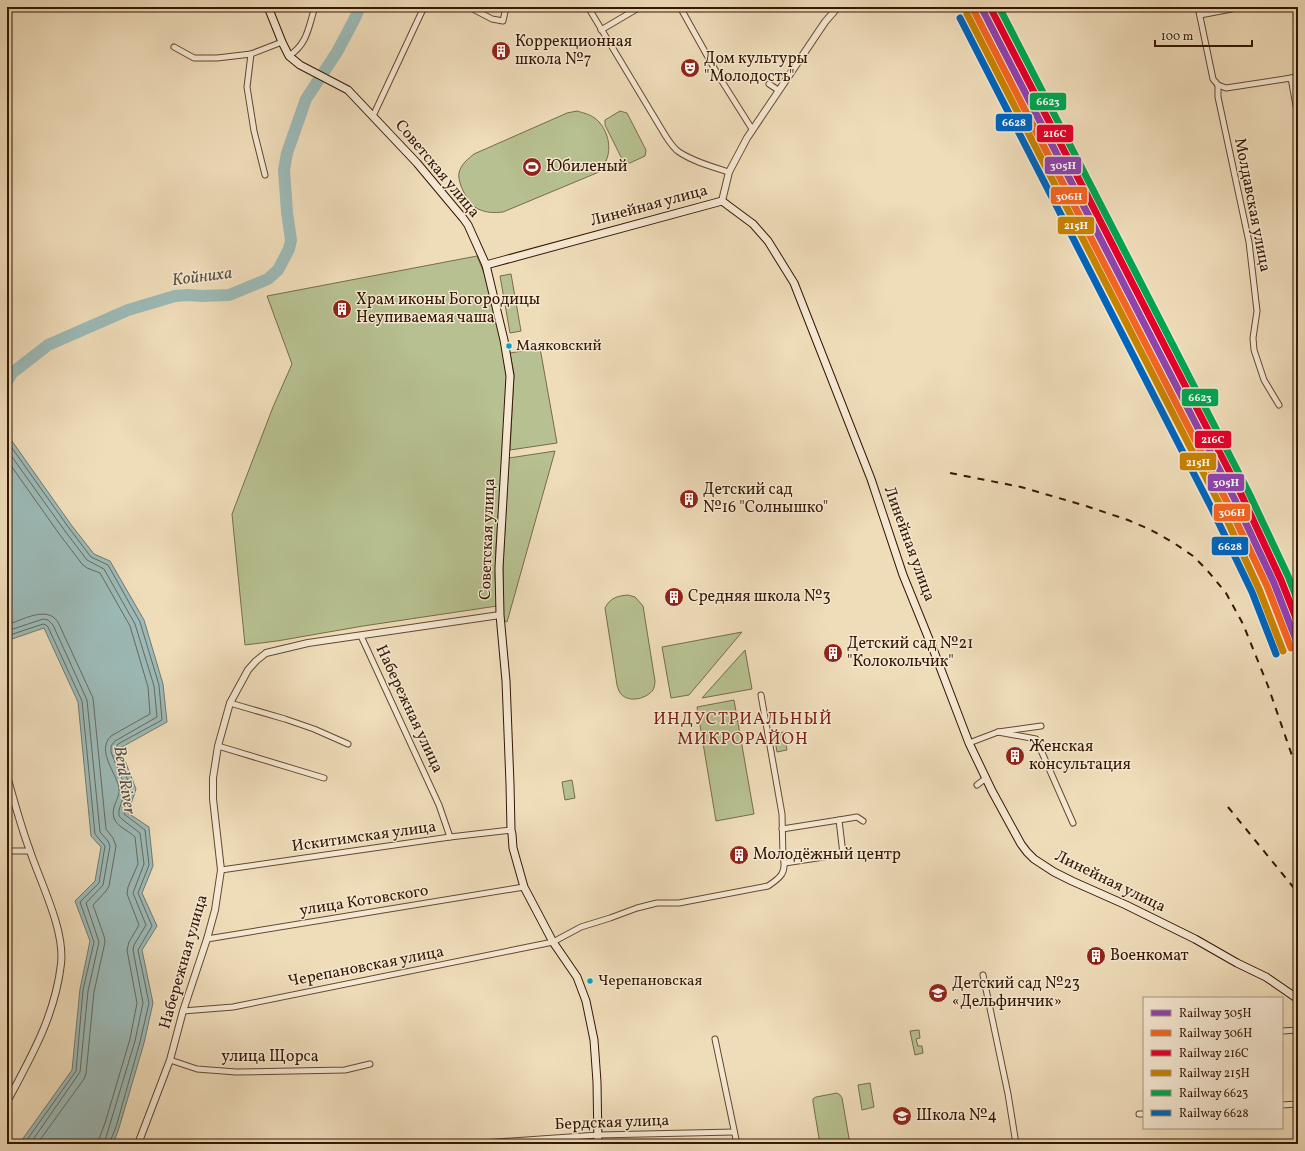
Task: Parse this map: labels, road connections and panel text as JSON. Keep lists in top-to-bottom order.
{
  "streets": {
    "main road": ["Советская улица", "Линейная улица"],
    "street": [
      "Молдавская улица",
      "Набережная улица",
      "Искитимская улица",
      "улица Котовского",
      "Черепановская улица",
      "улица Щорса",
      "Бердская улица"
    ]
  },
  "crossings": [
    ["Советская улица", "Линейная улица"],
    ["Советская улица", "Набережная улица"],
    ["Советская улица", "Искитимская улица"],
    ["Советская улица", "улица Котовского"],
    ["Советская улица", "Черепановская улица"],
    ["Советская улица", "Бердская улица"],
    ["Набережная улица", "Искитимская улица"],
    ["Набережная улица", "улица Котовского"],
    ["Набережная улица", "Черепановская улица"],
    ["Набережная улица", "улица Щорса"]
  ],
  "districts": ["ИНДУСТРИАЛЬНЫЙ МИКРОРАЙОН"],
  "water": ["Койниха", "Berd River"],
  "places": {
    "building": [
      "Коррекционная школа №7",
      "Храм иконы Богородицы Неупиваемая чаша",
      "Детский сад №16 \"Солнышко\"",
      "Средняя школа №3",
      "Детский сад №21 \"Колокольчик\"",
      "Женская консультация",
      "Молодёжный центр",
      "Военкомат"
    ],
    "theatre": ["Дом культуры \"Молодость\""],
    "sports": ["Юбиленый"],
    "other": ["Маяковский", "Черепановская"],
    "school or university": ["Детский сад №23 «Дельфинчик»", "Школа №4"]
  },
  "lines": [
    "rail line 305Н",
    "rail line 216С",
    "rail line 6623",
    "rail line 306Н",
    "rail line 215Н",
    "rail line 6628"
  ],
  "legend": [
    "Railway 305Н",
    "Railway 306Н",
    "Railway 216С",
    "Railway 215Н",
    "Railway 6623",
    "Railway 6628"
  ],
  "scale_bar": "100 m"
}
